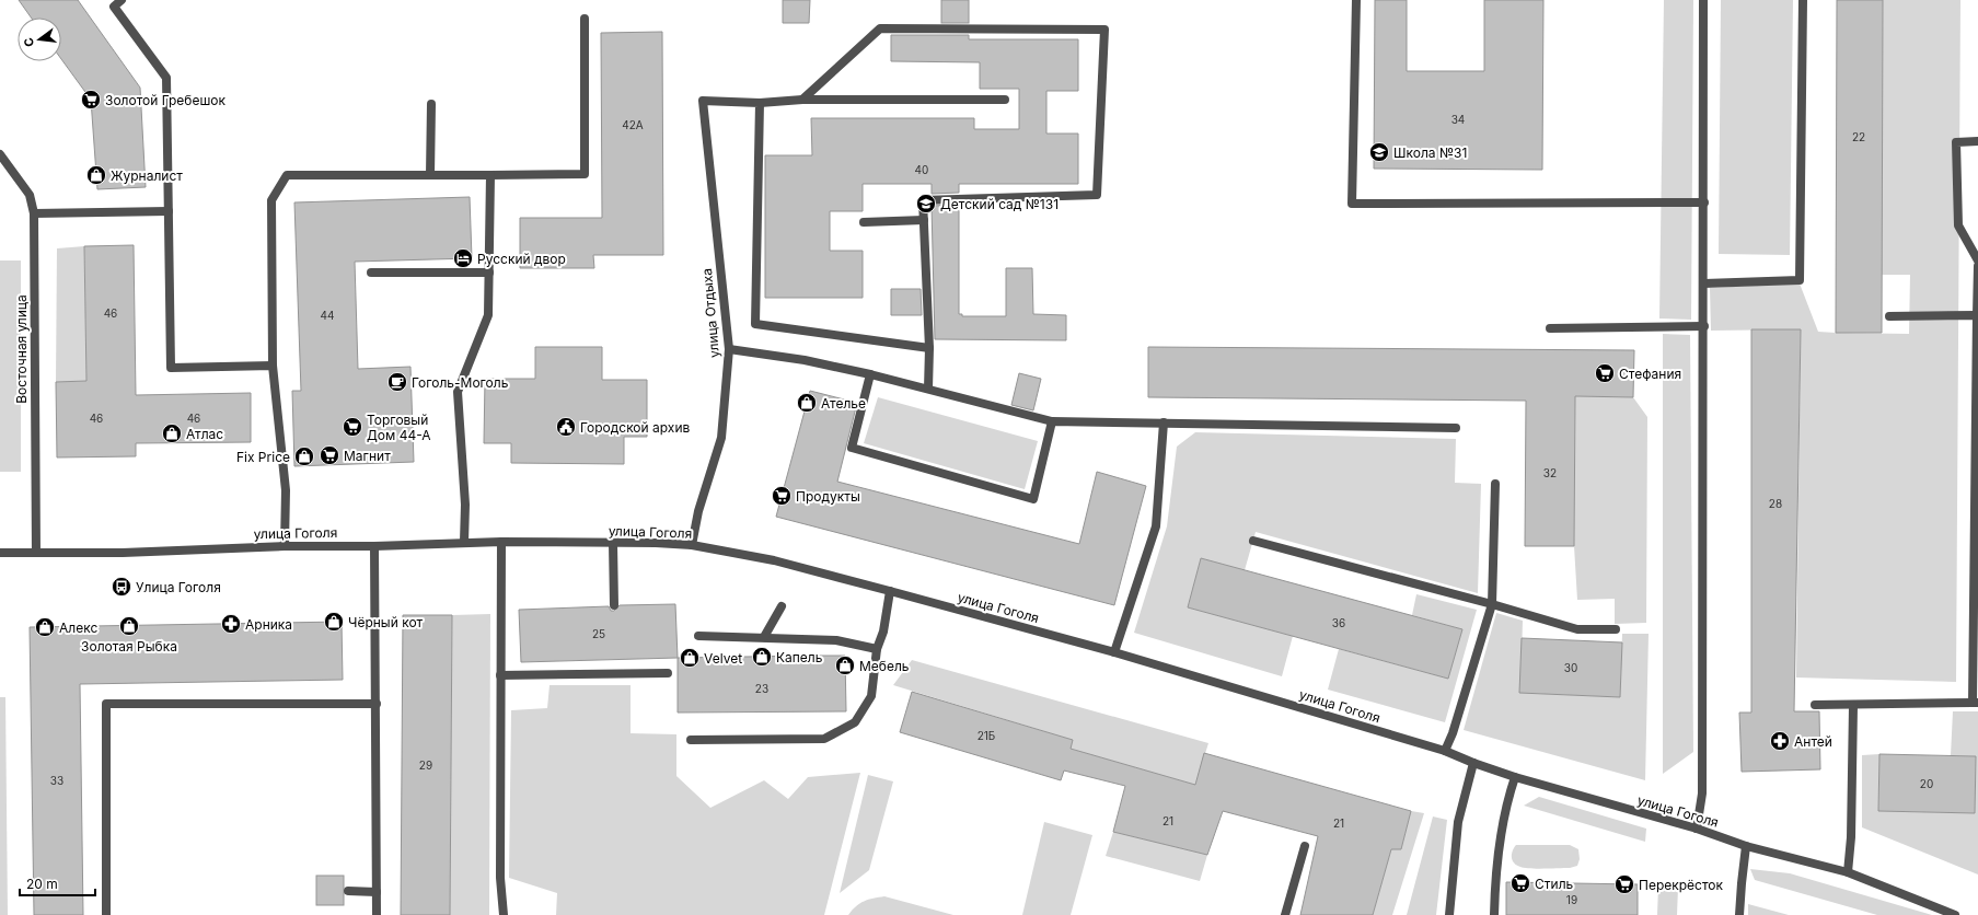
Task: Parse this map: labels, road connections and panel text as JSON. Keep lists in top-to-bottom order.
{
  "streets": {
    "street": ["улица Отдыха", "Восточная улица", "улица Гоголя"]
  },
  "crossings": [
    ["улица Отдыха", "улица Гоголя"],
    ["Восточная улица", "улица Гоголя"]
  ],
  "places": {
    "supermarket": [
      "Золотой Гребешок",
      "Стефания",
      "Торговый Дом 44-А",
      "Магнит",
      "Продукты",
      "Стиль",
      "Перекрёсток"
    ],
    "school or university": ["Школа №31", "Детский сад №131"],
    "shop": [
      "Журналист",
      "Ателье",
      "Атлас",
      "Fix Price",
      "Чёрный кот",
      "Золотая Рыбка",
      "Алекс",
      "Капель",
      "Velvet",
      "Мебель"
    ],
    "hotel": ["Русский двор"],
    "cafe": ["Гоголь-Моголь"],
    "public building": ["Городской архив"],
    "bus stop": ["Улица Гоголя"],
    "pharmacy": ["Арника", "Антей"]
  },
  "house_numbers": [
    "34",
    "42А",
    "22",
    "40",
    "46",
    "44",
    "46",
    "46",
    "32",
    "28",
    "36",
    "25",
    "30",
    "23",
    "21Б",
    "29",
    "33",
    "20",
    "21",
    "21",
    "19"
  ],
  "scale_bar": "20 m",
  "north": "left"
}
